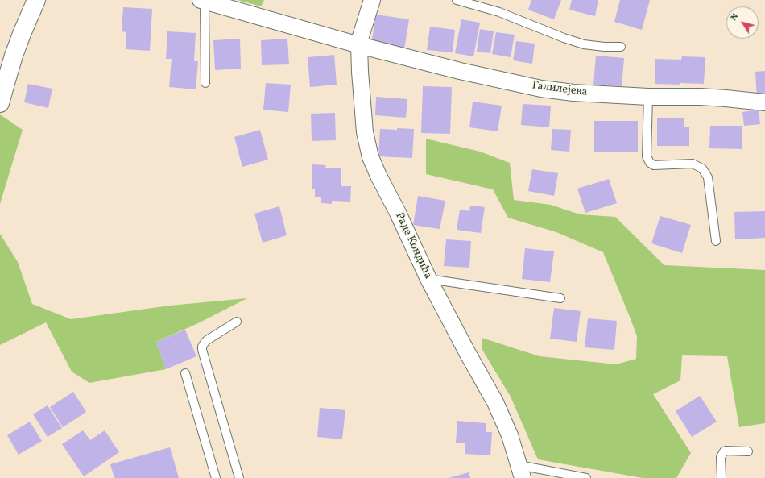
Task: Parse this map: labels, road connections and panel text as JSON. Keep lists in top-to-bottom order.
{
  "streets": {
    "street": ["Галилејева", "Раде Кондића"]
  },
  "crossings": [
    ["Галилејева", "Раде Кондића"]
  ],
  "north": "top left"
}
